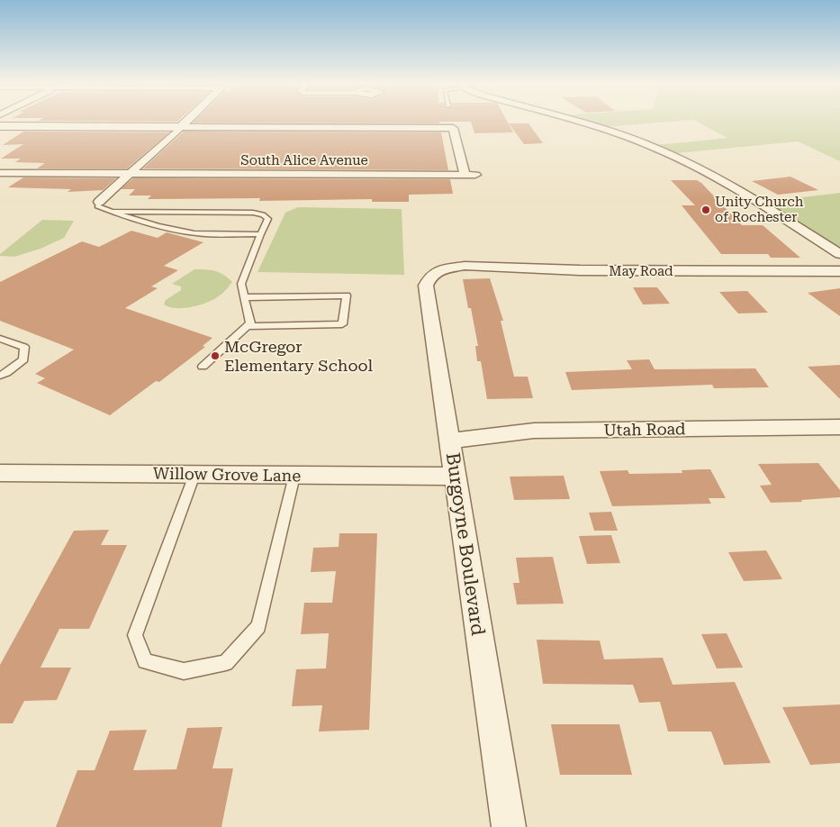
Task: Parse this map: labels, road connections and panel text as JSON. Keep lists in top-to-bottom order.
{
  "streets": {
    "street": [
      "South Alice Avenue",
      "May Road",
      "Utah Road",
      "Willow Grove Lane",
      "Burgoyne Boulevard"
    ]
  },
  "crossings": [
    ["May Road", "Burgoyne Boulevard"],
    ["Utah Road", "Burgoyne Boulevard"],
    ["Willow Grove Lane", "Burgoyne Boulevard"]
  ],
  "places": ["Unity Church of Rochester", "McGregor Elementary School"]
}
